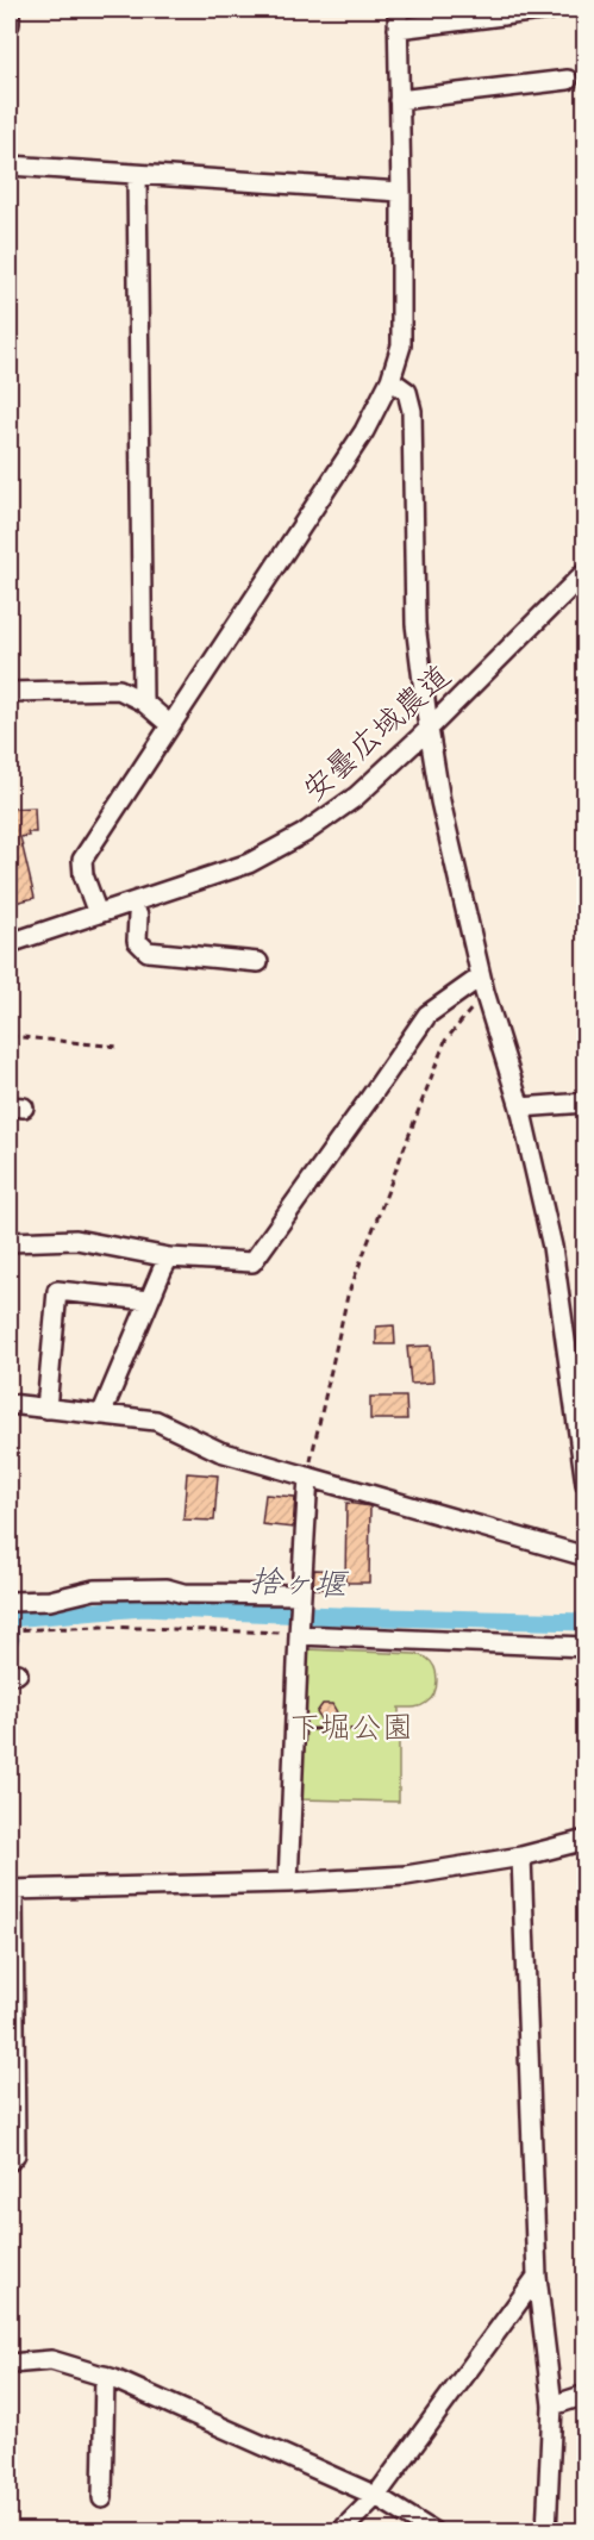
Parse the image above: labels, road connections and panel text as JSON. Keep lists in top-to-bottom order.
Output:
{
  "streets": {
    "street": ["安曇広域農道"]
  },
  "water": ["捨ヶ堰"],
  "parks": ["下堀公園"]
}
